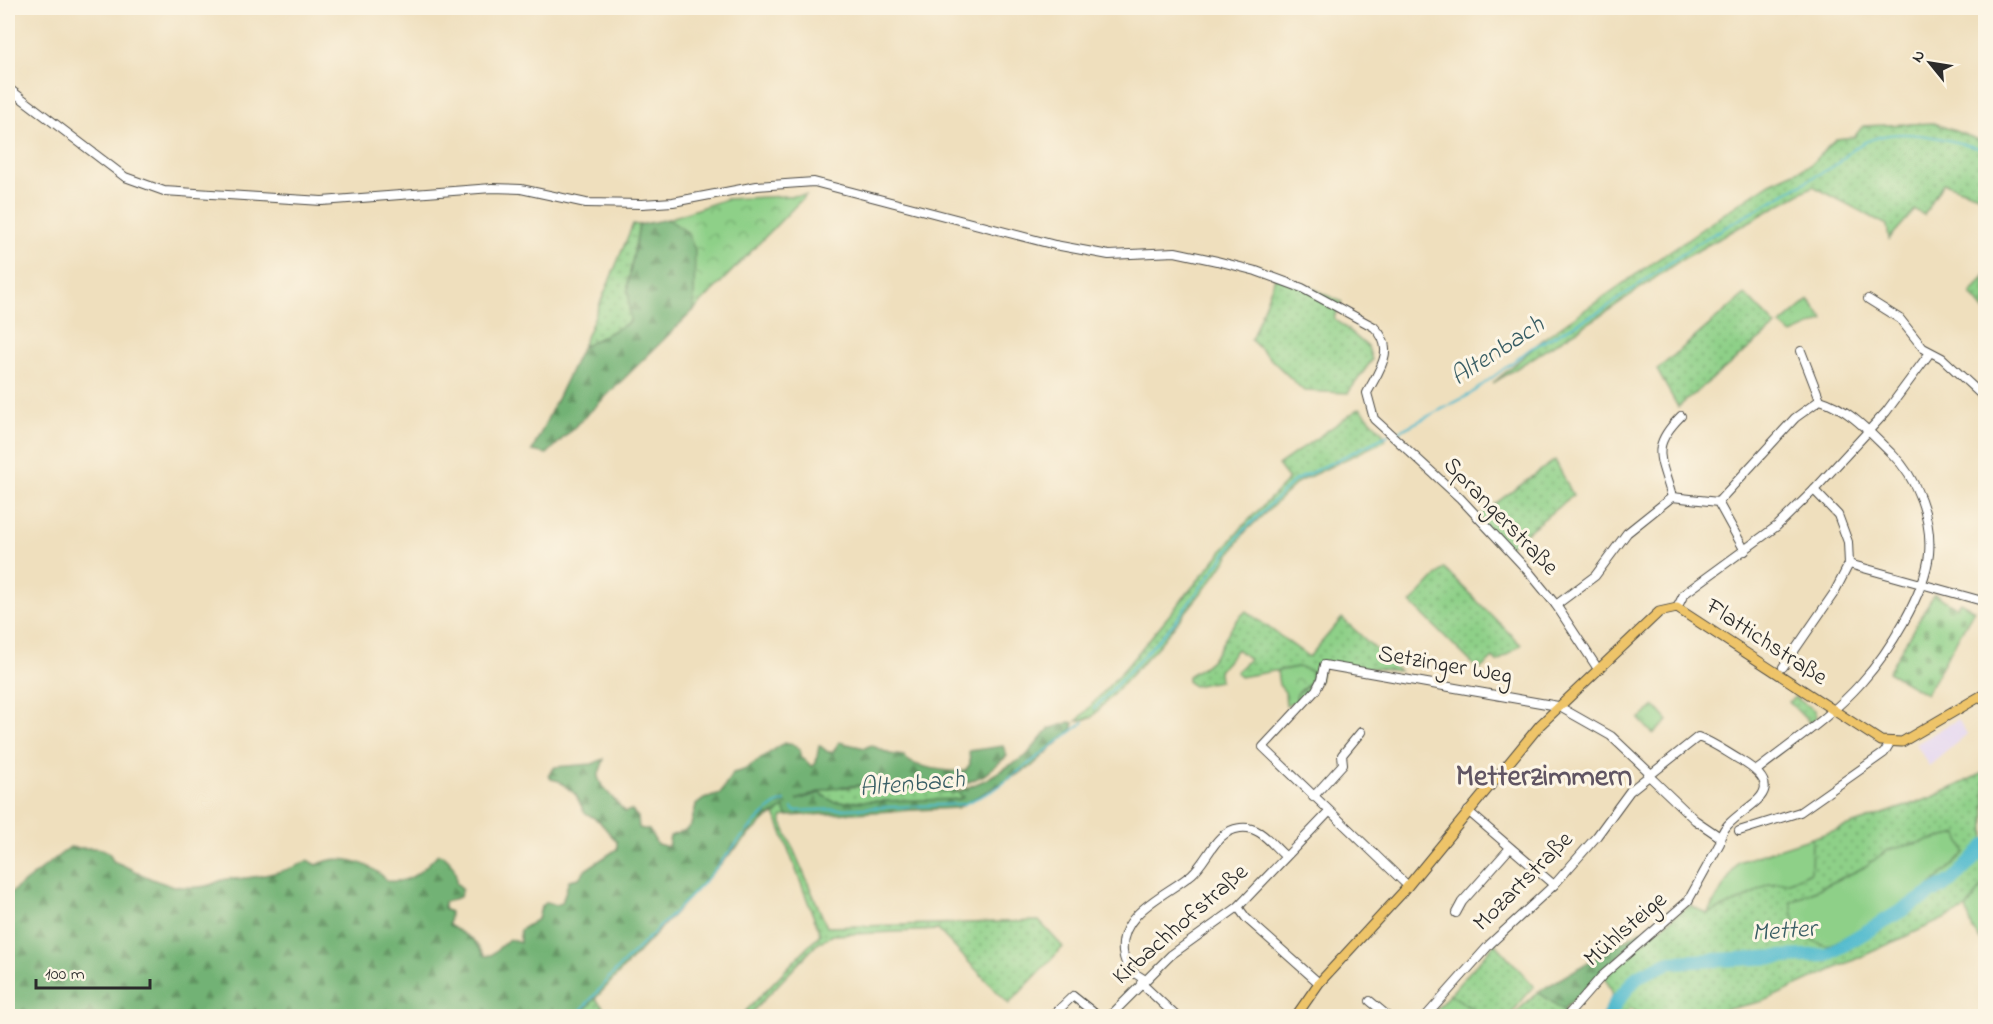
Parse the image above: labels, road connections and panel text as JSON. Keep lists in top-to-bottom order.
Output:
{
  "streets": {
    "main road": ["Flattichstraße"],
    "street": [
      "Sprangerstraße",
      "Setzinger Weg",
      "Mozartstraße",
      "Kirbachhofstraße",
      "Mühlsteige"
    ]
  },
  "crossings": [
    ["Setzinger Weg", "Mozartstraße"],
    ["Setzinger Weg", "Mühlsteige"],
    ["Mozartstraße", "Mühlsteige"]
  ],
  "districts": ["Metterzimmern"],
  "water": ["Altenbach", "Metter"],
  "scale_bar": "100 m",
  "north": "top left"
}
